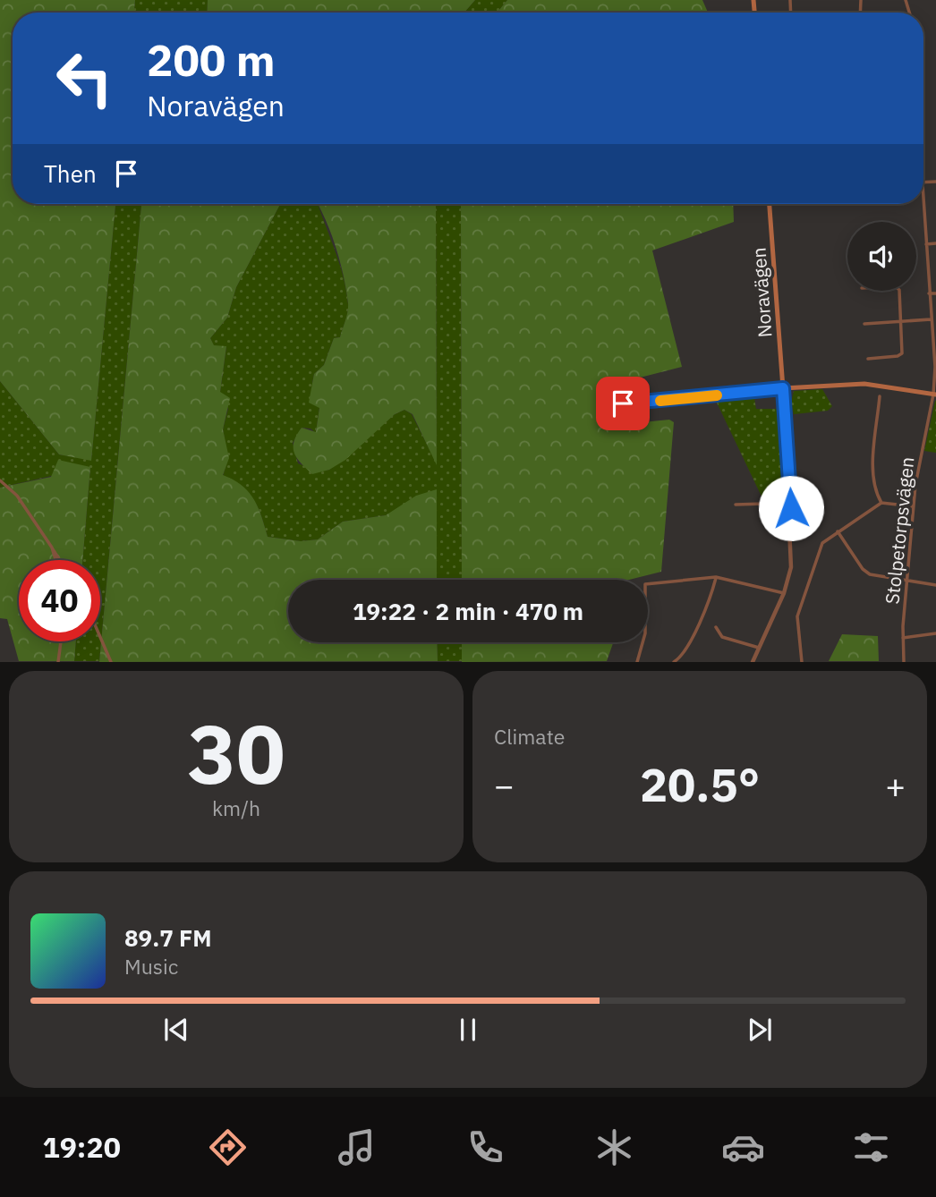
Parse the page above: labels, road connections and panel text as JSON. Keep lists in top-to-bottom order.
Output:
{
  "streets": {
    "main road": ["Noravägen"],
    "street": ["Stolpetorpsvägen"]
  },
  "page": {
    "turn": ["200 m", "Noravägen"],
    "then": "Then",
    "limit": "40",
    "trip": "19:22 · 2 min · 470 m",
    "tile": [
      ["30", "km/h"],
      "Climate"
    ],
    "heat": ["−", "20.5°", "+"],
    "song": ["89.7 FM", "Music"],
    "tabs": "19:20"
  }
}
